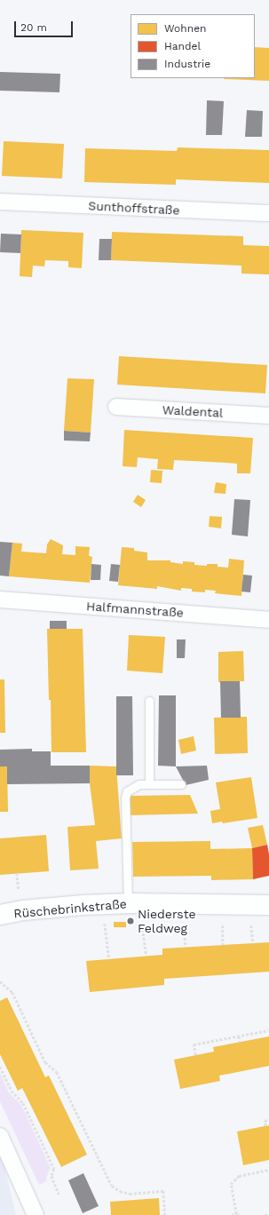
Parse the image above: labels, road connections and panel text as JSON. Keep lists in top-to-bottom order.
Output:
{
  "streets": {
    "main road": ["Rüschebrinkstraße"],
    "street": ["Sunthoffstraße", "Waldental", "Halfmannstraße"]
  },
  "places": ["Niederste Feldweg"],
  "legend": ["Wohnen", "Handel", "Industrie"],
  "scale_bar": "20 m"
}
